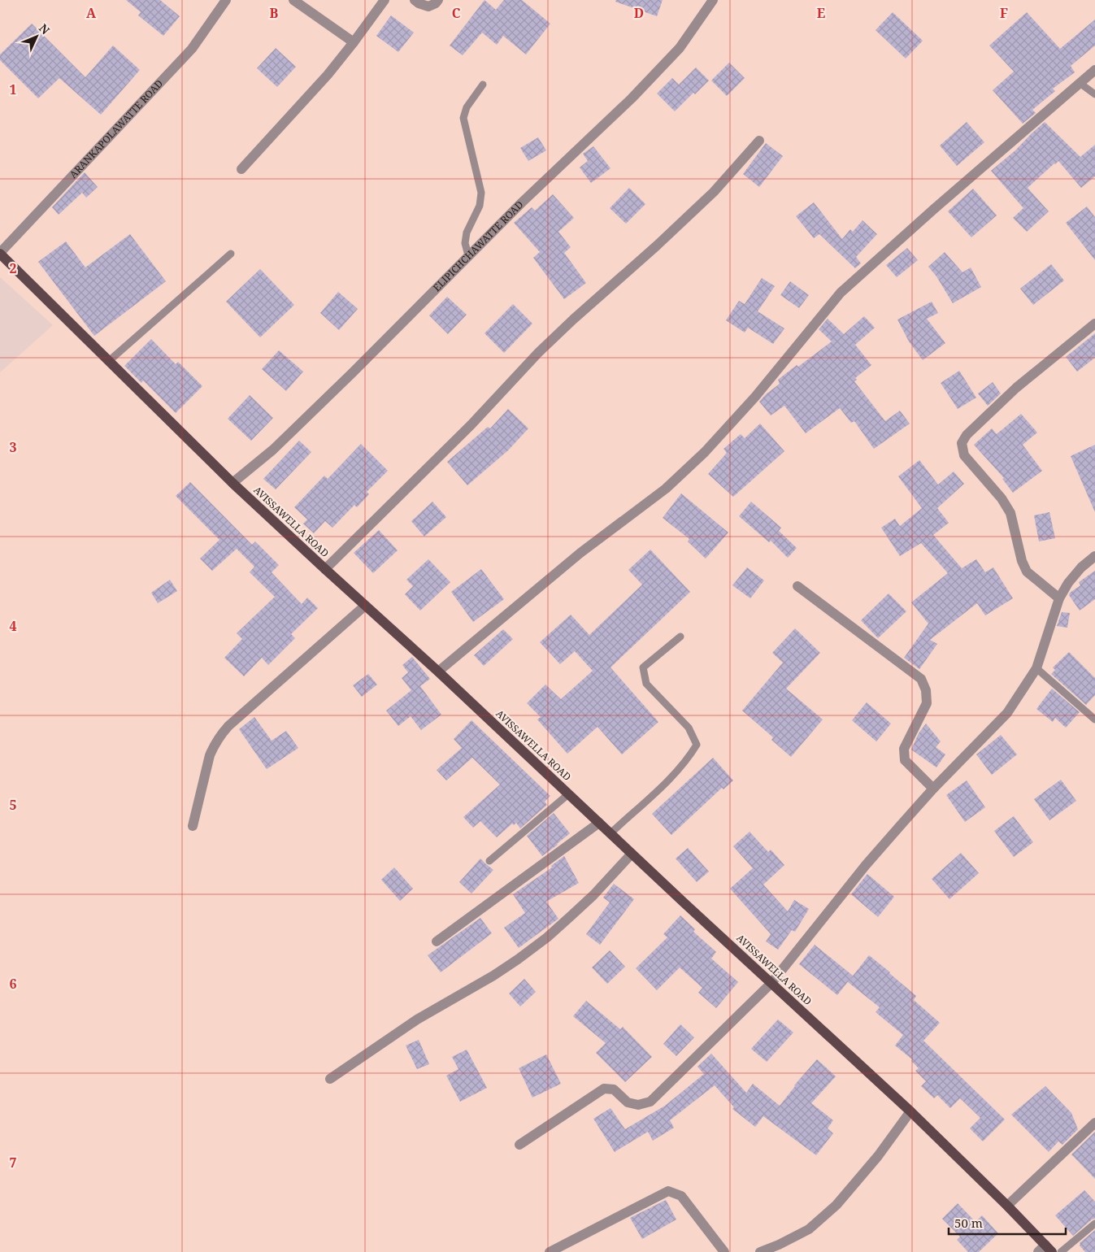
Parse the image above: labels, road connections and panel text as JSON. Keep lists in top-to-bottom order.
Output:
{
  "streets": {
    "main road": ["AVISSAWELLA ROAD"],
    "street": ["ARANKAPOLAWATTE ROAD", "ELIPICHCHAWATTE ROAD"]
  },
  "crossings": [
    ["ARANKAPOLAWATTE ROAD", "AVISSAWELLA ROAD"],
    ["ELIPICHCHAWATTE ROAD", "AVISSAWELLA ROAD"]
  ],
  "scale_bar": "50 m",
  "north": "top right",
  "grid": {
    "columns": [
      "A",
      "B",
      "C",
      "D",
      "E",
      "F"
    ],
    "rows": [
      "1",
      "2",
      "3",
      "4",
      "5",
      "6",
      "7"
    ]
  }
}
